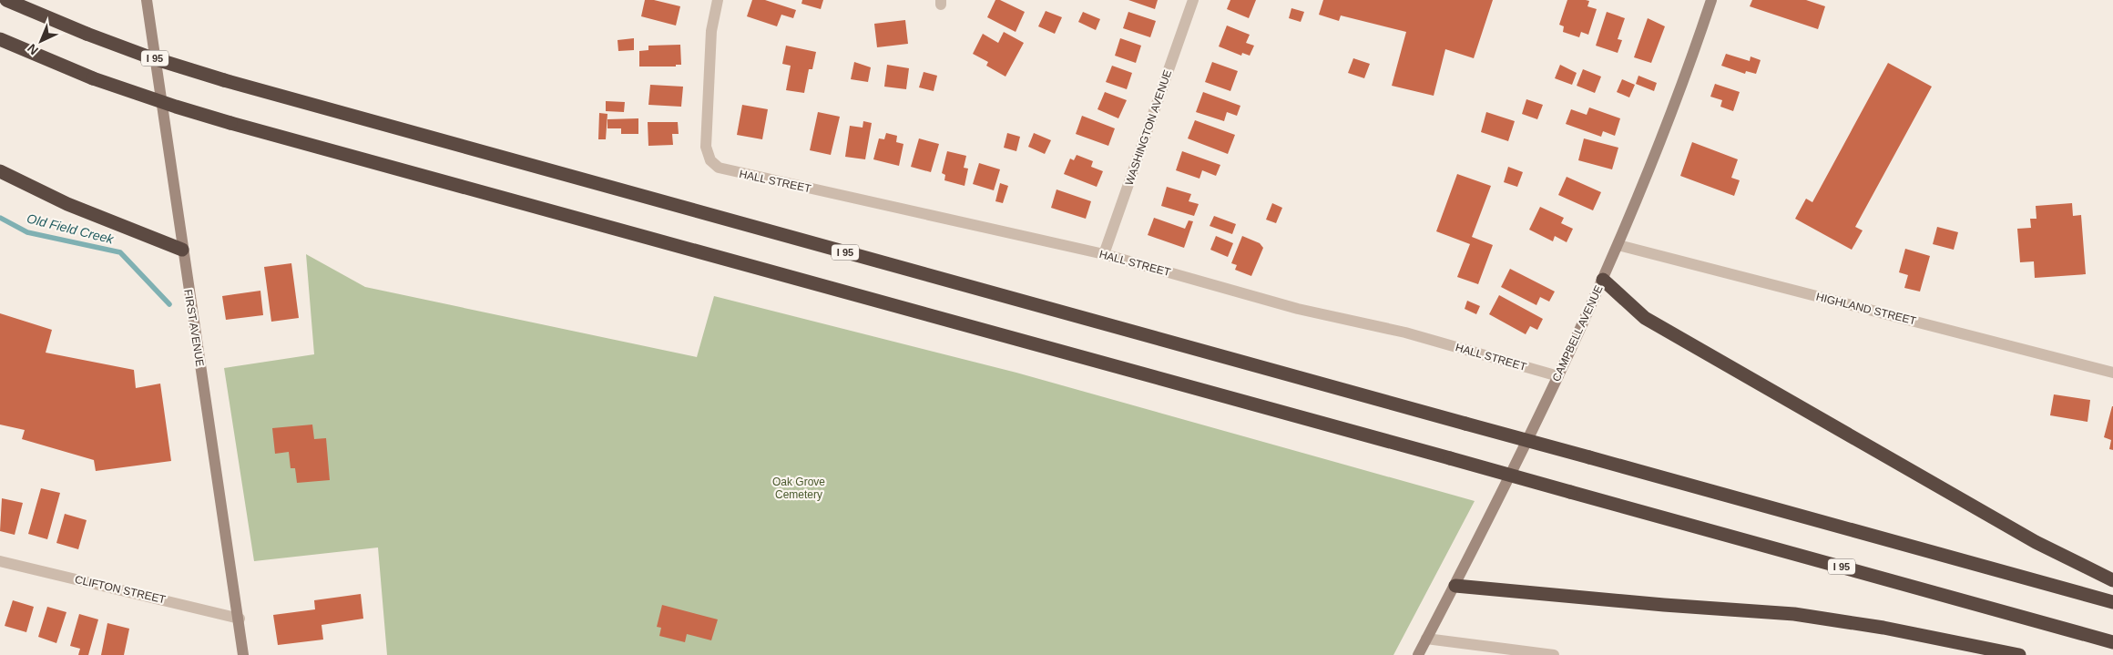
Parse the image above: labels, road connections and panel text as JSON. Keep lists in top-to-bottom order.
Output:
{
  "streets": {
    "highway": ["I 95"],
    "main road": ["FIRST AVENUE", "CAMPBELL AVENUE"],
    "street": [
      "WASHINGTON AVENUE",
      "HALL STREET",
      "HIGHLAND STREET",
      "CLIFTON STREET"
    ]
  },
  "crossings": [
    ["WASHINGTON AVENUE", "HALL STREET"],
    ["HALL STREET", "CAMPBELL AVENUE"],
    ["HIGHLAND STREET", "CAMPBELL AVENUE"],
    ["FIRST AVENUE", "CLIFTON STREET"]
  ],
  "water": ["Old Field Creek"],
  "parks": ["Oak Grove Cemetery"],
  "north": "bottom left"
}
